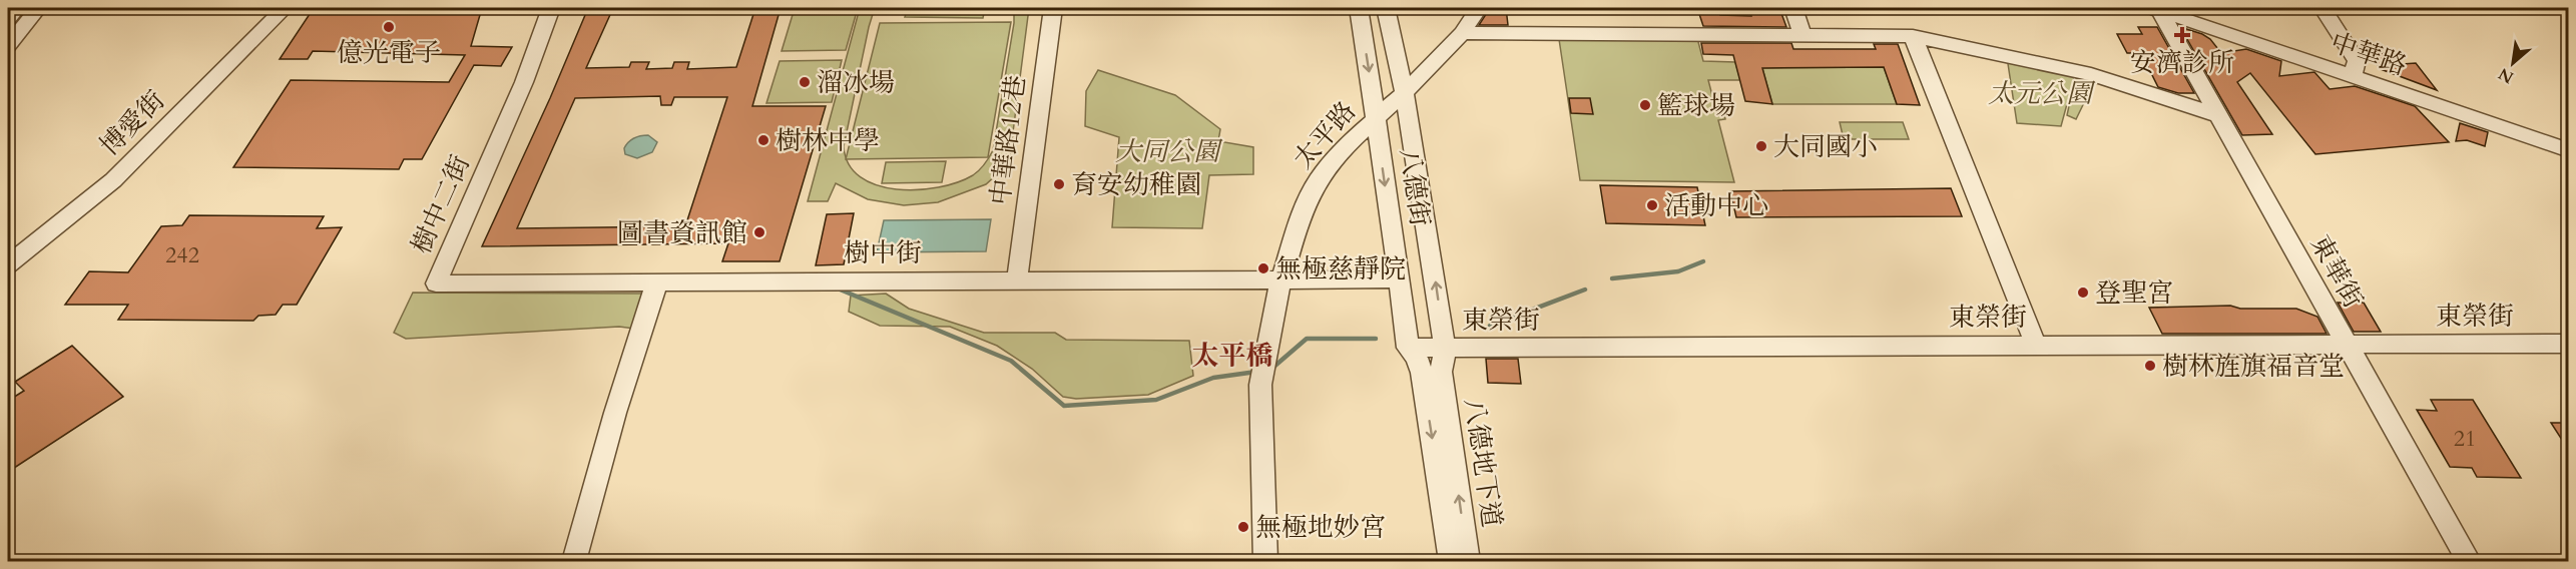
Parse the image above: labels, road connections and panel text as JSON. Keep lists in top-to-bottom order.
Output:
{
  "streets": {
    "street": [
      "中華路",
      "博愛街",
      "太平路",
      "中華路12巷",
      "八德街",
      "樹中二街",
      "樹中街",
      "東華街",
      "東榮街",
      "八德地下道"
    ]
  },
  "crossings": [
    ["中華路", "東華街"],
    ["太平路", "八德街"],
    ["太平路", "樹中街"],
    ["中華路12巷", "樹中街"],
    ["八德街", "樹中街"],
    ["八德街", "東榮街"],
    ["八德街", "八德地下道"],
    ["樹中二街", "樹中街"],
    ["東華街", "東榮街"]
  ],
  "districts": ["太平橋"],
  "parks": ["太元公園", "大同公園"],
  "places": {
    "other": [
      "億光電子",
      "溜冰場",
      "籃球場",
      "樹林中學",
      "大同國小",
      "育安幼稚園",
      "活動中心",
      "圖書資訊館",
      "無極慈靜院",
      "登聖宮",
      "樹林旌旗福音堂",
      "無極地妙宮"
    ],
    "health": ["安濟診所"]
  },
  "house_numbers": ["242", "21"],
  "north": "bottom left"
}
